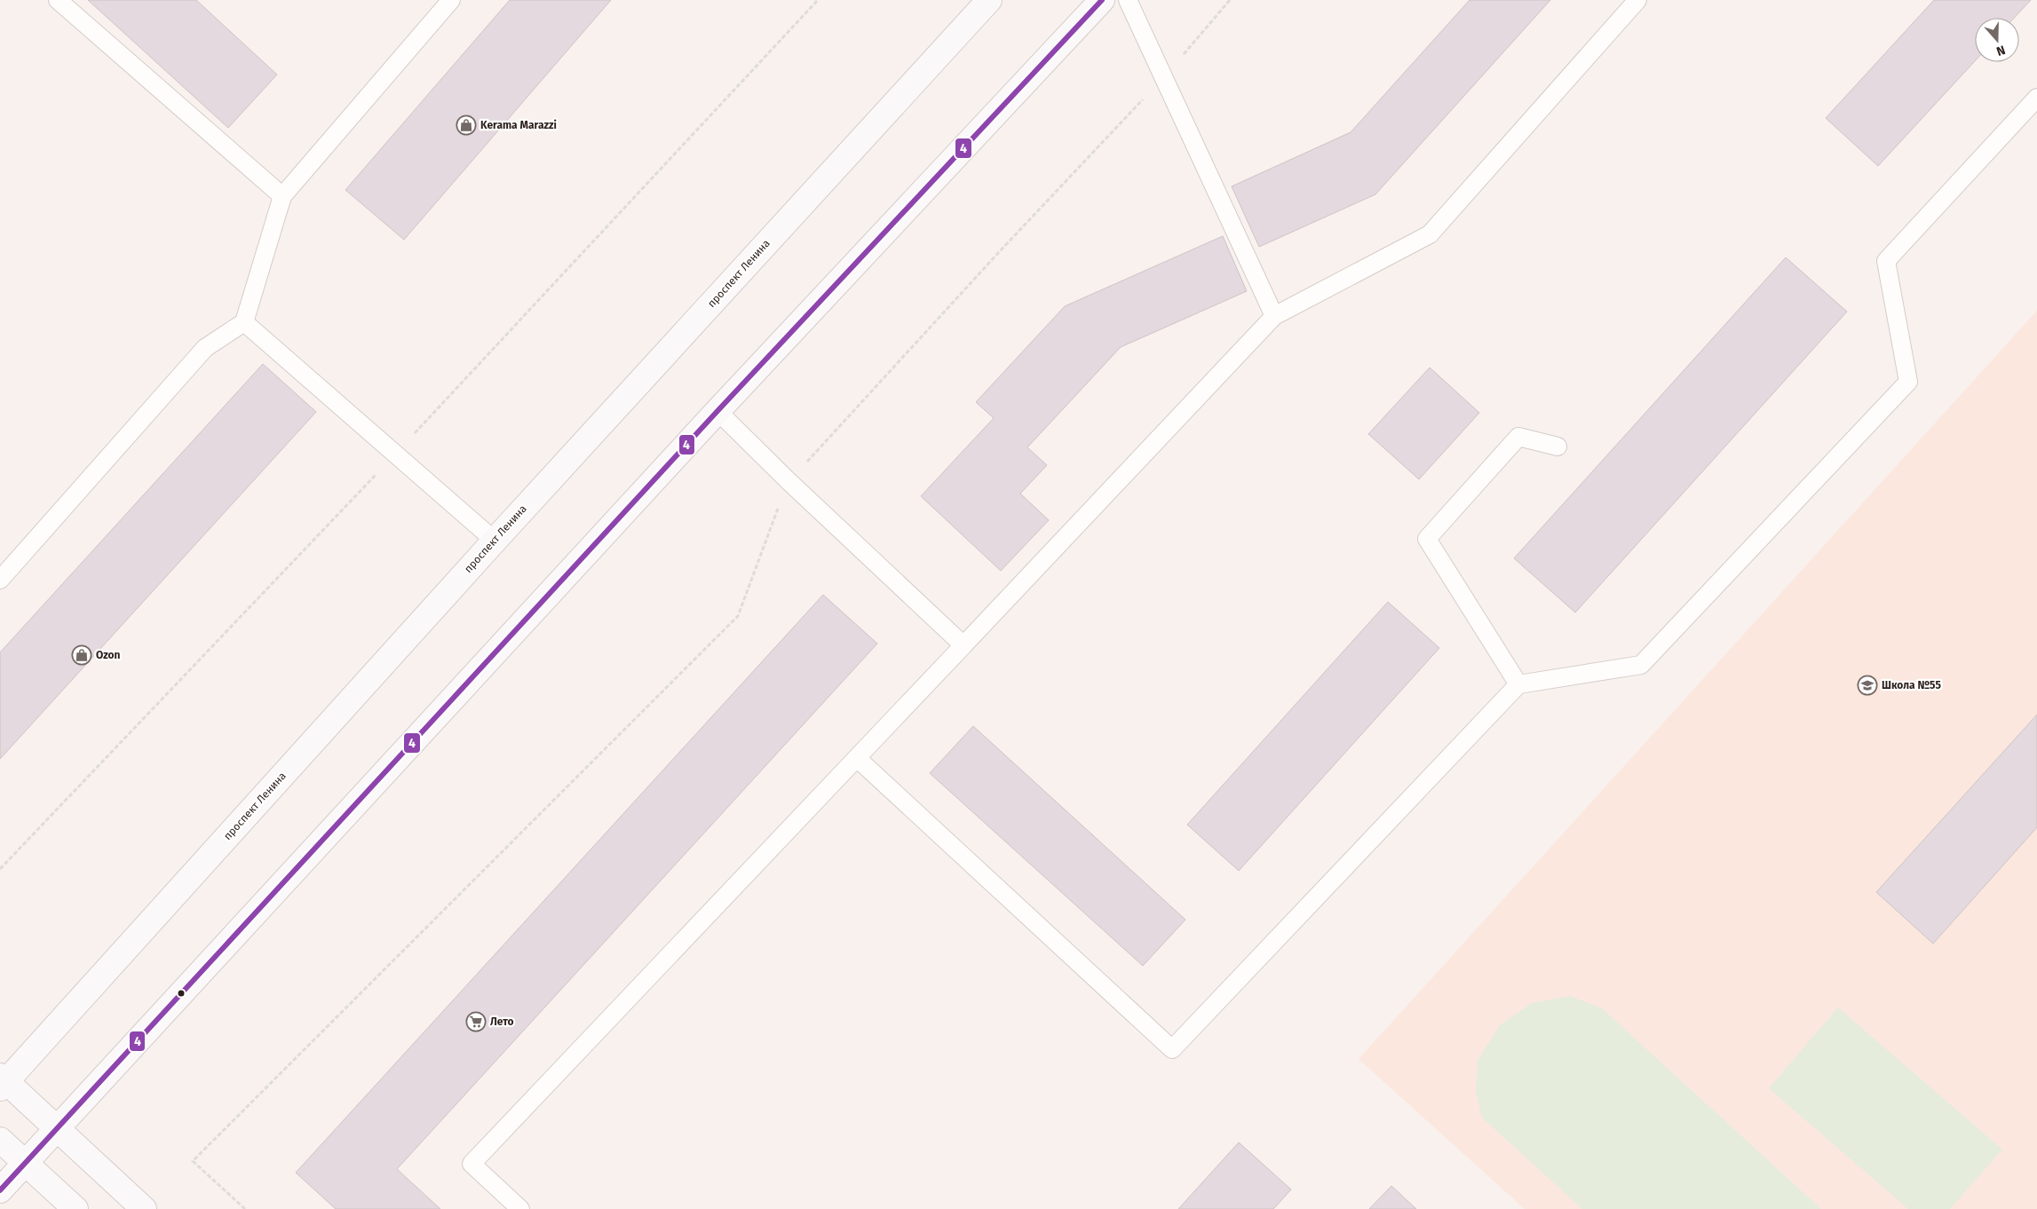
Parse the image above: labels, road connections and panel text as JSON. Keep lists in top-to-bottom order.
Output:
{
  "streets": {
    "main road": ["проспект Ленина"]
  },
  "places": {
    "shop": ["Kerama Marazzi", "Ozon"],
    "school or university": ["Школа №55"],
    "supermarket": ["Лето"]
  },
  "lines": ["transit line 4"],
  "north": "bottom"
}
